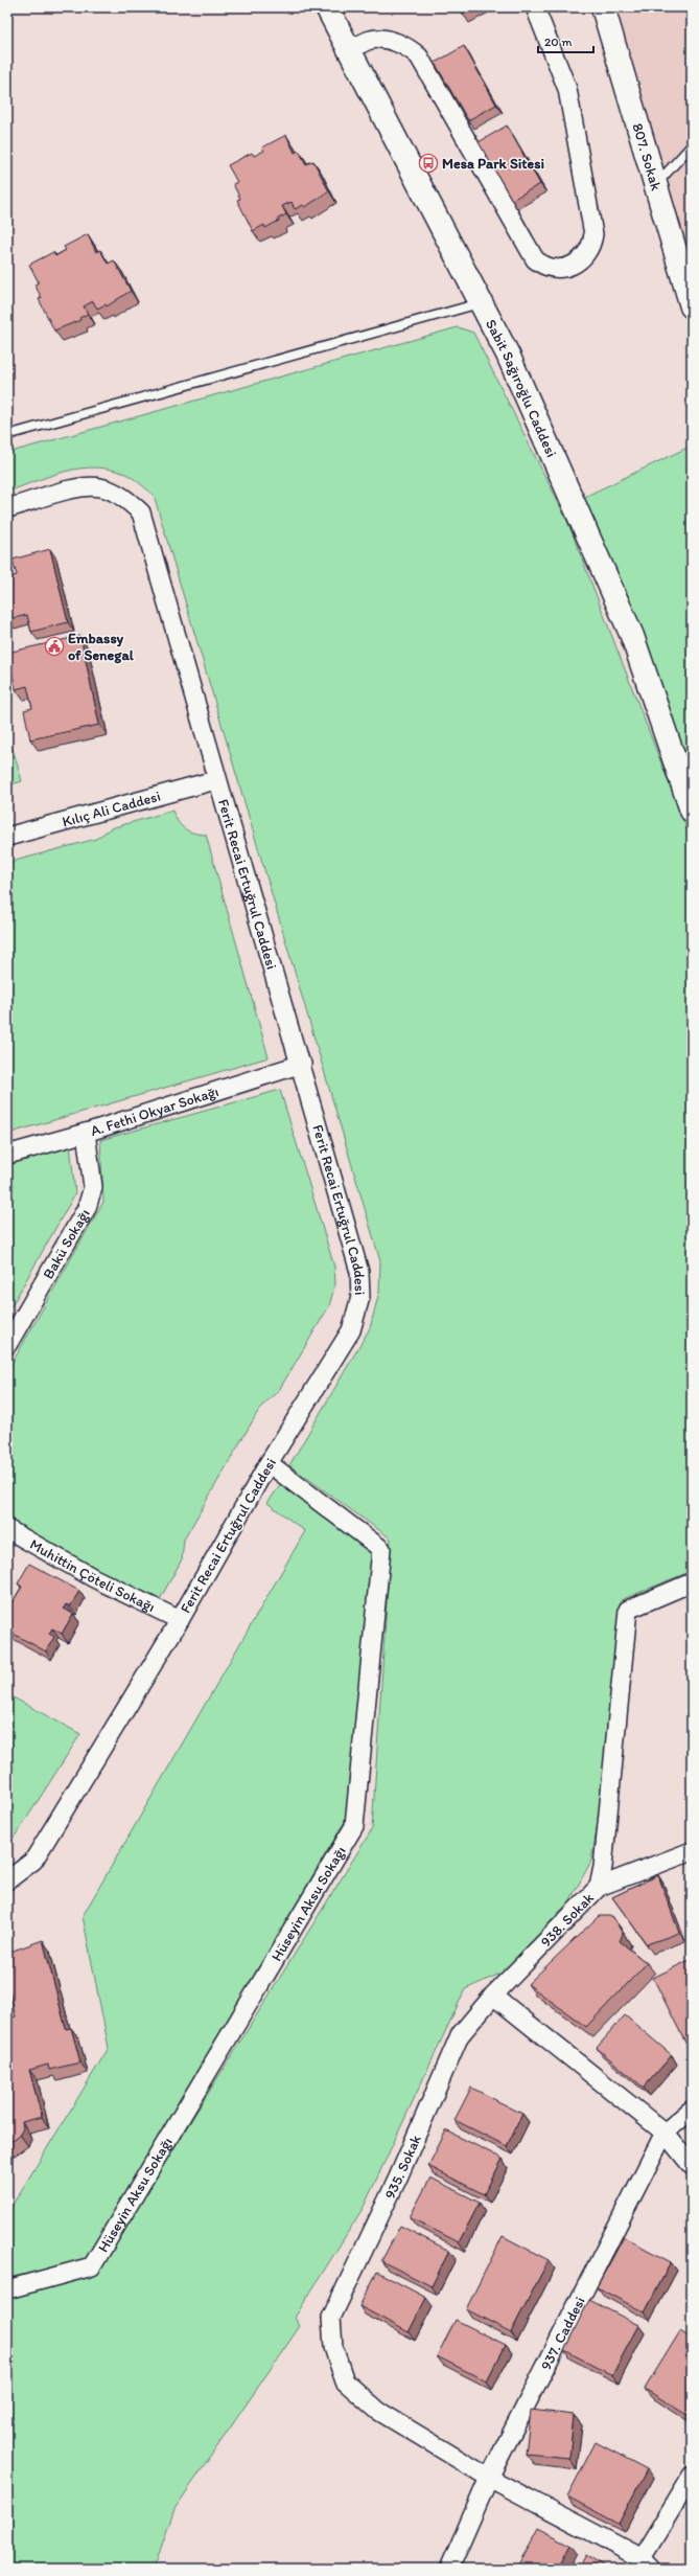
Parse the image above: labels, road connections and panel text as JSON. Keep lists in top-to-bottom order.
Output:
{
  "streets": {
    "main road": ["807. Sokak", "Sabit Sağıroğlu Caddesi"],
    "street": [
      "Kılıç Ali Caddesi",
      "Ferit Recai Ertuğrul Caddesi",
      "A. Fethi Okyar Sokağı",
      "Bakü Sokağı",
      "Muhittin Çöteli Sokağı",
      "Hüseyin Aksu Sokağı",
      "938. Sokak",
      "935. Sokak",
      "937. Caddesi"
    ]
  },
  "crossings": [
    ["Kılıç Ali Caddesi", "Ferit Recai Ertuğrul Caddesi"],
    ["Ferit Recai Ertuğrul Caddesi", "A. Fethi Okyar Sokağı"],
    ["Ferit Recai Ertuğrul Caddesi", "Muhittin Çöteli Sokağı"],
    ["Ferit Recai Ertuğrul Caddesi", "Hüseyin Aksu Sokağı"],
    ["A. Fethi Okyar Sokağı", "Bakü Sokağı"],
    ["938. Sokak", "935. Sokak"],
    ["935. Sokak", "937. Caddesi"]
  ],
  "places": {
    "bus stop": ["Mesa Park Sitesi"],
    "public building": ["Embassy of Senegal"]
  },
  "scale_bar": "20 m"
}
